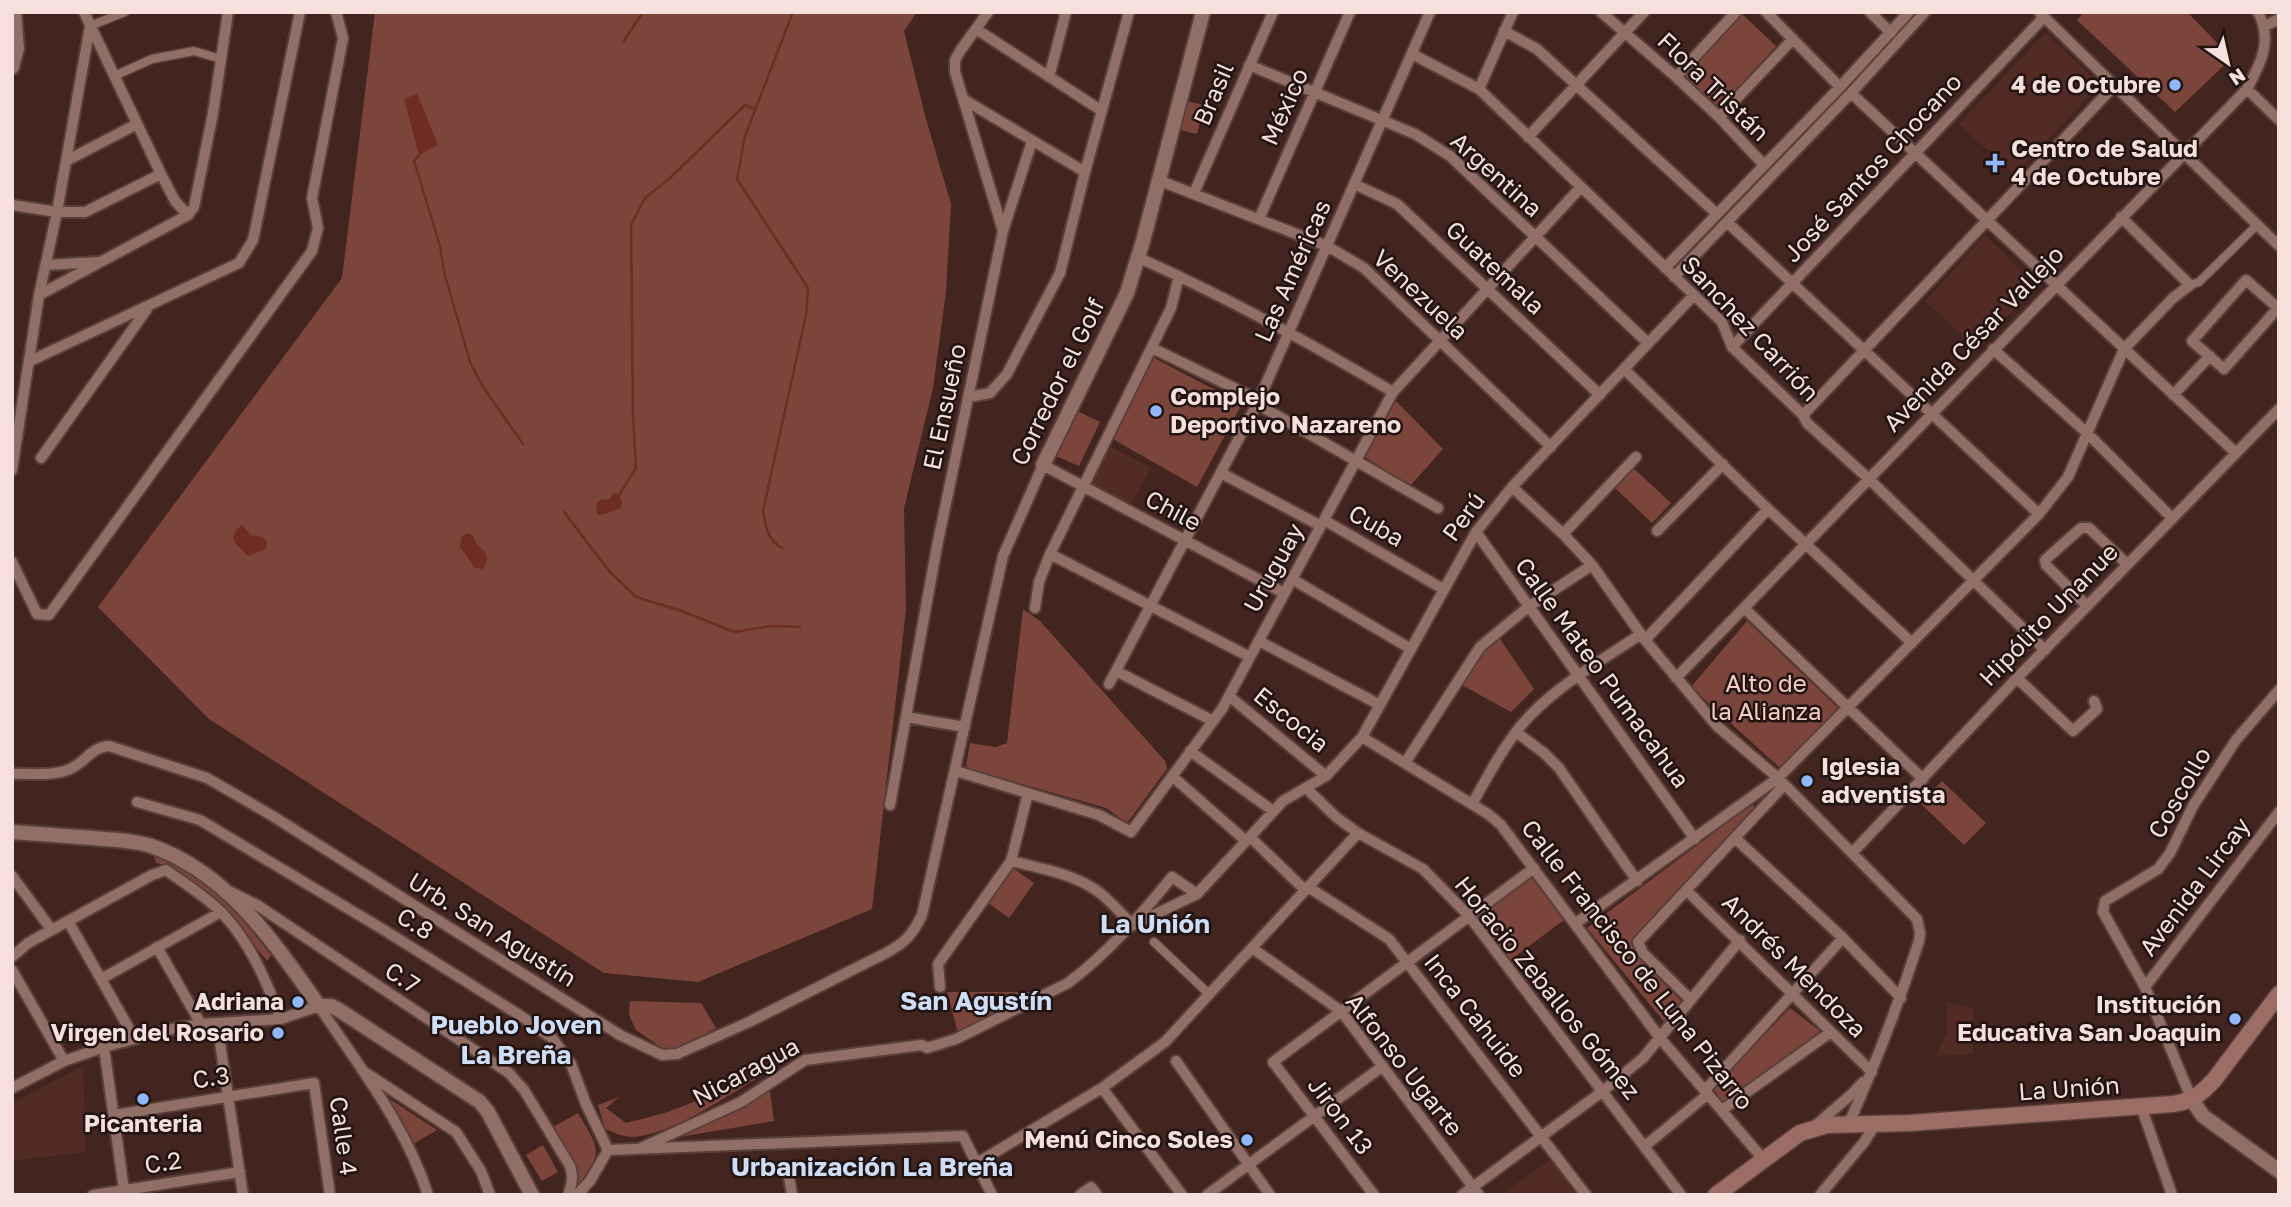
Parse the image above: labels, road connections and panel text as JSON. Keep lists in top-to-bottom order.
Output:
{
  "streets": {
    "main road": ["La Unión"],
    "street": [
      "Flora Tristán",
      "Brasil",
      "México",
      "José Santos Chocano",
      "Argentina",
      "Guatemala",
      "Las Américas",
      "Venezuela",
      "Sanchez Carrión",
      "Avenida César Vallejo",
      "Corredor el Golf",
      "El Ensueño",
      "Chile",
      "Perú",
      "Cuba",
      "Uruguay",
      "Hipólito Unanue",
      "Calle Mateo Pumacahua",
      "Escocia",
      "Coscollo",
      "Avenida Lircay",
      "C.8",
      "Urb. San Agustín",
      "Calle Francisco de Luna Pizarro",
      "Andrés Mendoza",
      "C.7",
      "Horacio Zeballos Gómez",
      "Inca Cahuide",
      "Alfonso Ugarte",
      "Nicaragua",
      "C.3",
      "Jiron 13",
      "Calle 4",
      "C.2"
    ]
  },
  "crossings": [
    ["Brasil", "Argentina"],
    ["Brasil", "Venezuela"],
    ["México", "Argentina"],
    ["México", "Venezuela"],
    ["José Santos Chocano", "Sanchez Carrión"],
    ["Argentina", "Las Américas"],
    ["Argentina", "Perú"],
    ["Argentina", "Uruguay"],
    ["Guatemala", "Las Américas"],
    ["Guatemala", "Perú"],
    ["Guatemala", "Uruguay"],
    ["Las Américas", "Venezuela"],
    ["Las Américas", "Sanchez Carrión"],
    ["Las Américas", "Chile"],
    ["Las Américas", "Cuba"],
    ["Venezuela", "Corredor el Golf"],
    ["Venezuela", "Perú"],
    ["Venezuela", "Uruguay"],
    ["Sanchez Carrión", "Avenida César Vallejo"],
    ["Sanchez Carrión", "Perú"],
    ["Sanchez Carrión", "Uruguay"],
    ["Sanchez Carrión", "Hipólito Unanue"],
    ["Corredor el Golf", "Chile"],
    ["Corredor el Golf", "Uruguay"],
    ["Corredor el Golf", "Urb. San Agustín"],
    ["Chile", "Uruguay"],
    ["Perú", "Cuba"],
    ["Perú", "Calle Mateo Pumacahua"],
    ["Perú", "Escocia"],
    ["Perú", "Calle Francisco de Luna Pizarro"],
    ["Perú", "Horacio Zeballos Gómez"],
    ["Cuba", "Uruguay"],
    ["Uruguay", "Escocia"],
    ["Uruguay", "Urb. San Agustín"],
    ["Uruguay", "Inca Cahuide"],
    ["Coscollo", "Avenida Lircay"],
    ["Alfonso Ugarte", "Jiron 13"],
    ["C.3", "Calle 4"]
  ],
  "districts": [
    "La Unión",
    "San Agustín",
    "Pueblo Joven La Breña",
    "Urbanización La Breña"
  ],
  "parks": ["Alto de la Alianza"],
  "places": {
    "other": [
      "4 de Octubre",
      "Complejo Deportivo Nazareno",
      "Iglesia adventista",
      "Adriana",
      "Institución Educativa San Joaquin",
      "Virgen del Rosario",
      "Picanteria",
      "Menú Cinco Soles"
    ],
    "health": ["Centro de Salud 4 de Octubre"]
  },
  "north": "bottom right"
}
